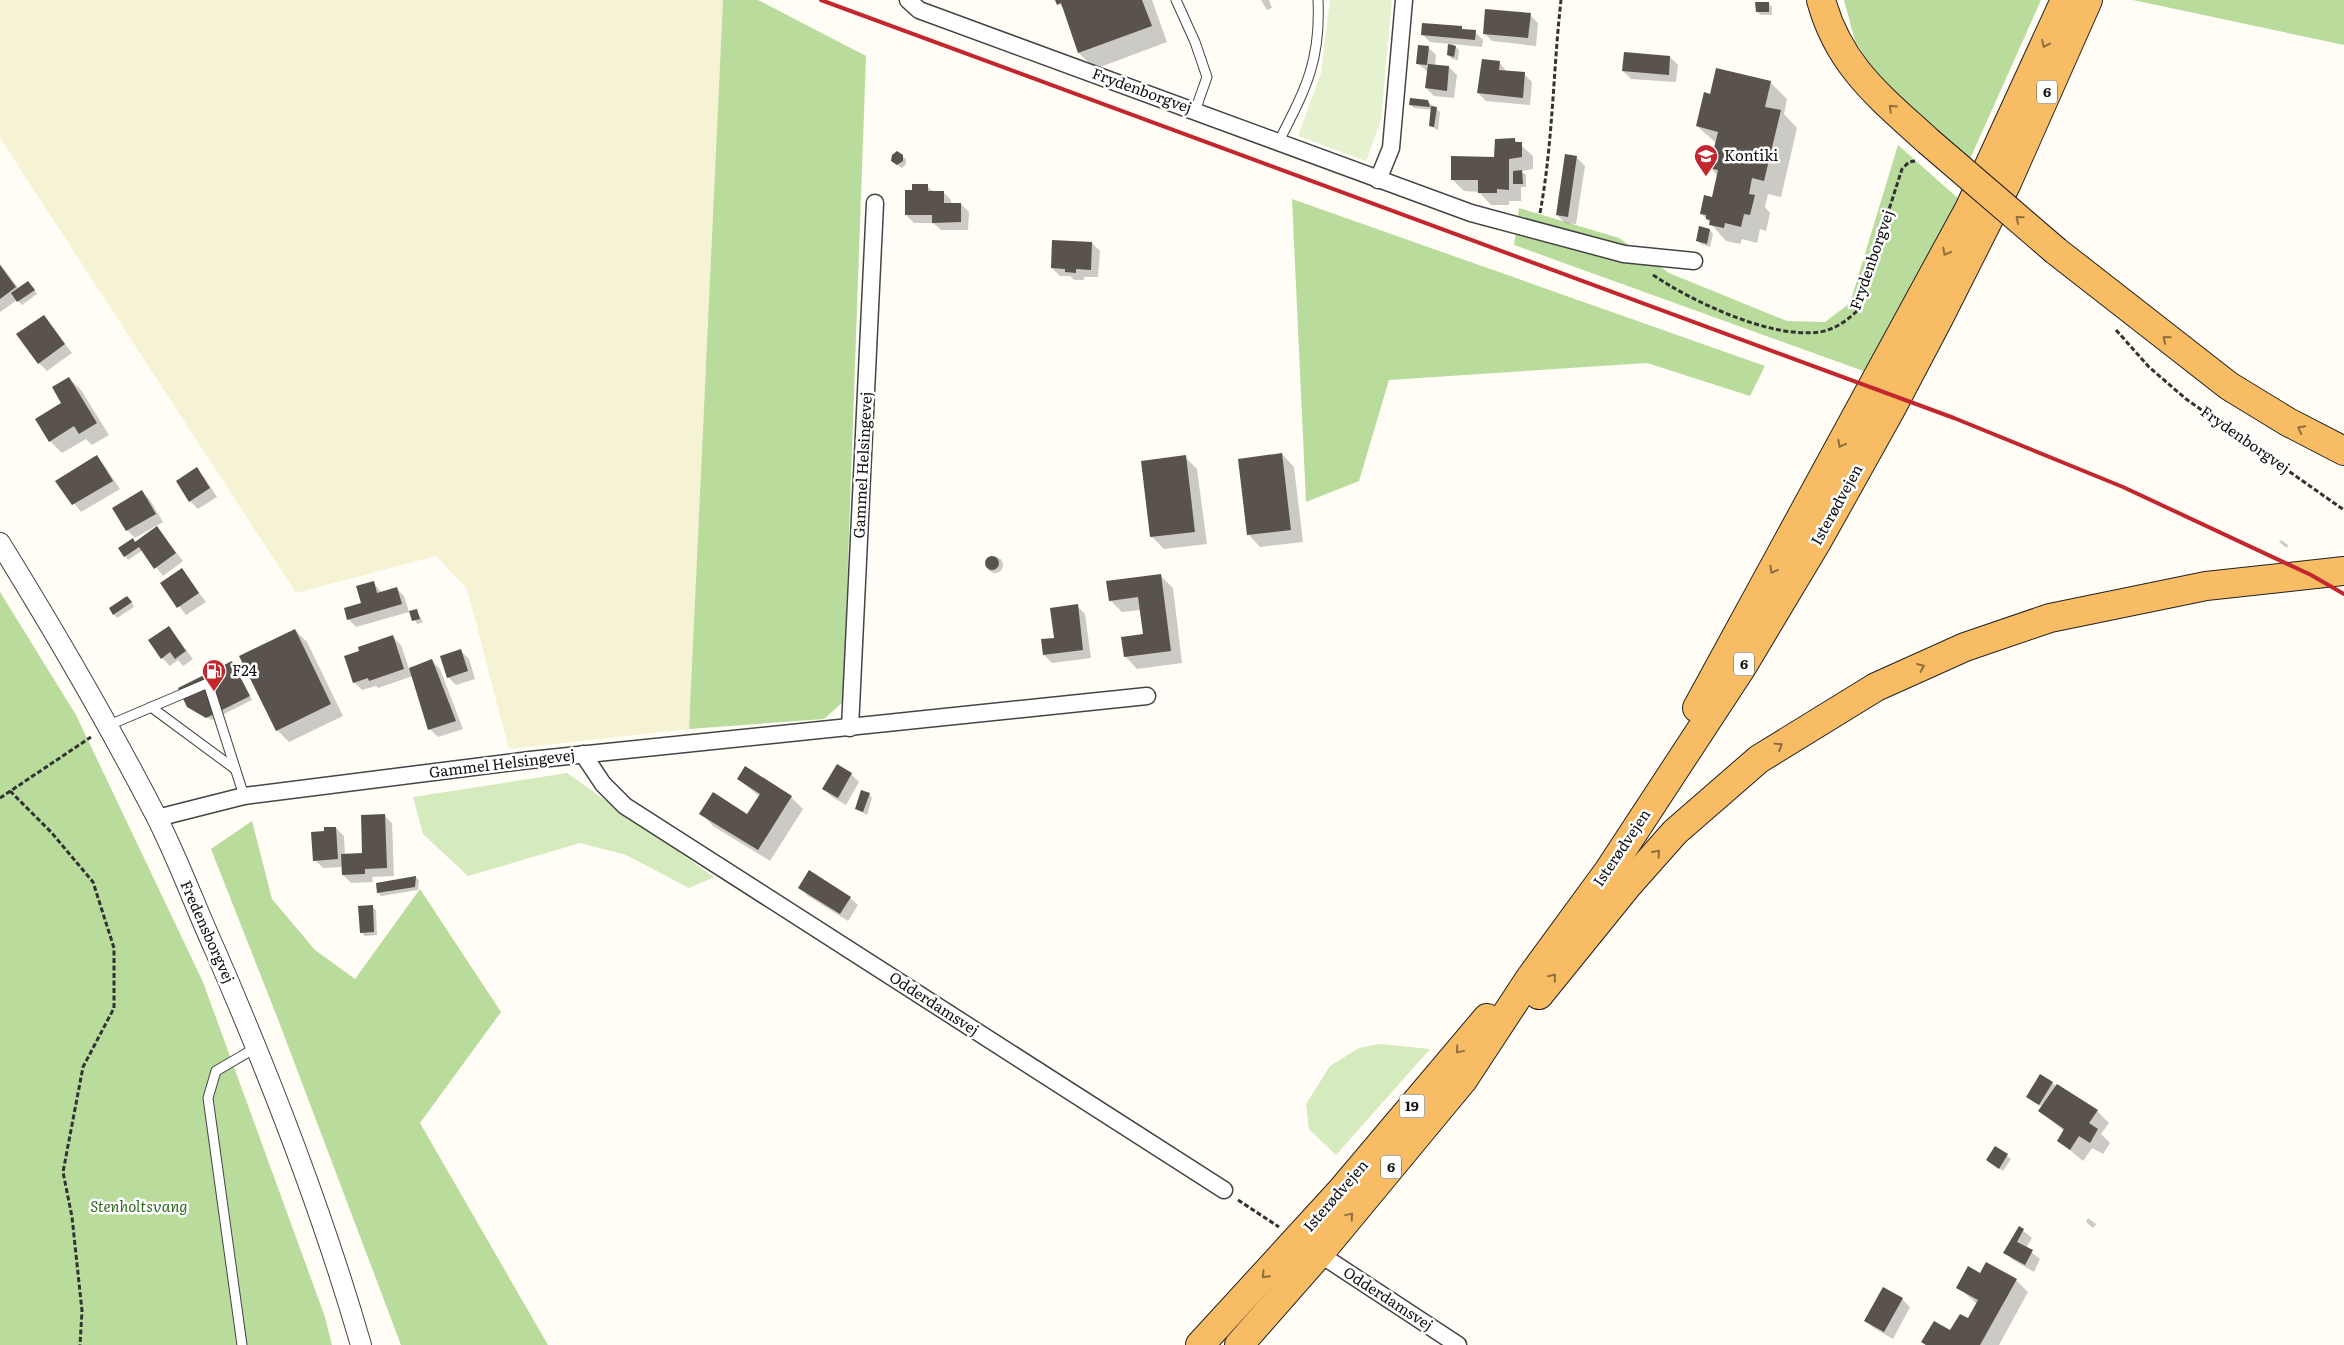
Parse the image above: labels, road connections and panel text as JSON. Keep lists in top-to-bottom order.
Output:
{
  "streets": {
    "highway": ["6", "Isterødvejen", "19"],
    "street": [
      "Frydenborgvej",
      "Gammel Helsingevej",
      "Fredensborgvej",
      "Odderdamsvej"
    ]
  },
  "crossings": [
    ["Gammel Helsingevej", "Fredensborgvej"],
    ["Gammel Helsingevej", "Odderdamsvej"],
    ["Isterødvejen", "Odderdamsvej"]
  ],
  "parks": ["Stenholtsvang"],
  "places": {
    "school or university": ["Kontiki"],
    "fuel station": ["F24"]
  }
}
